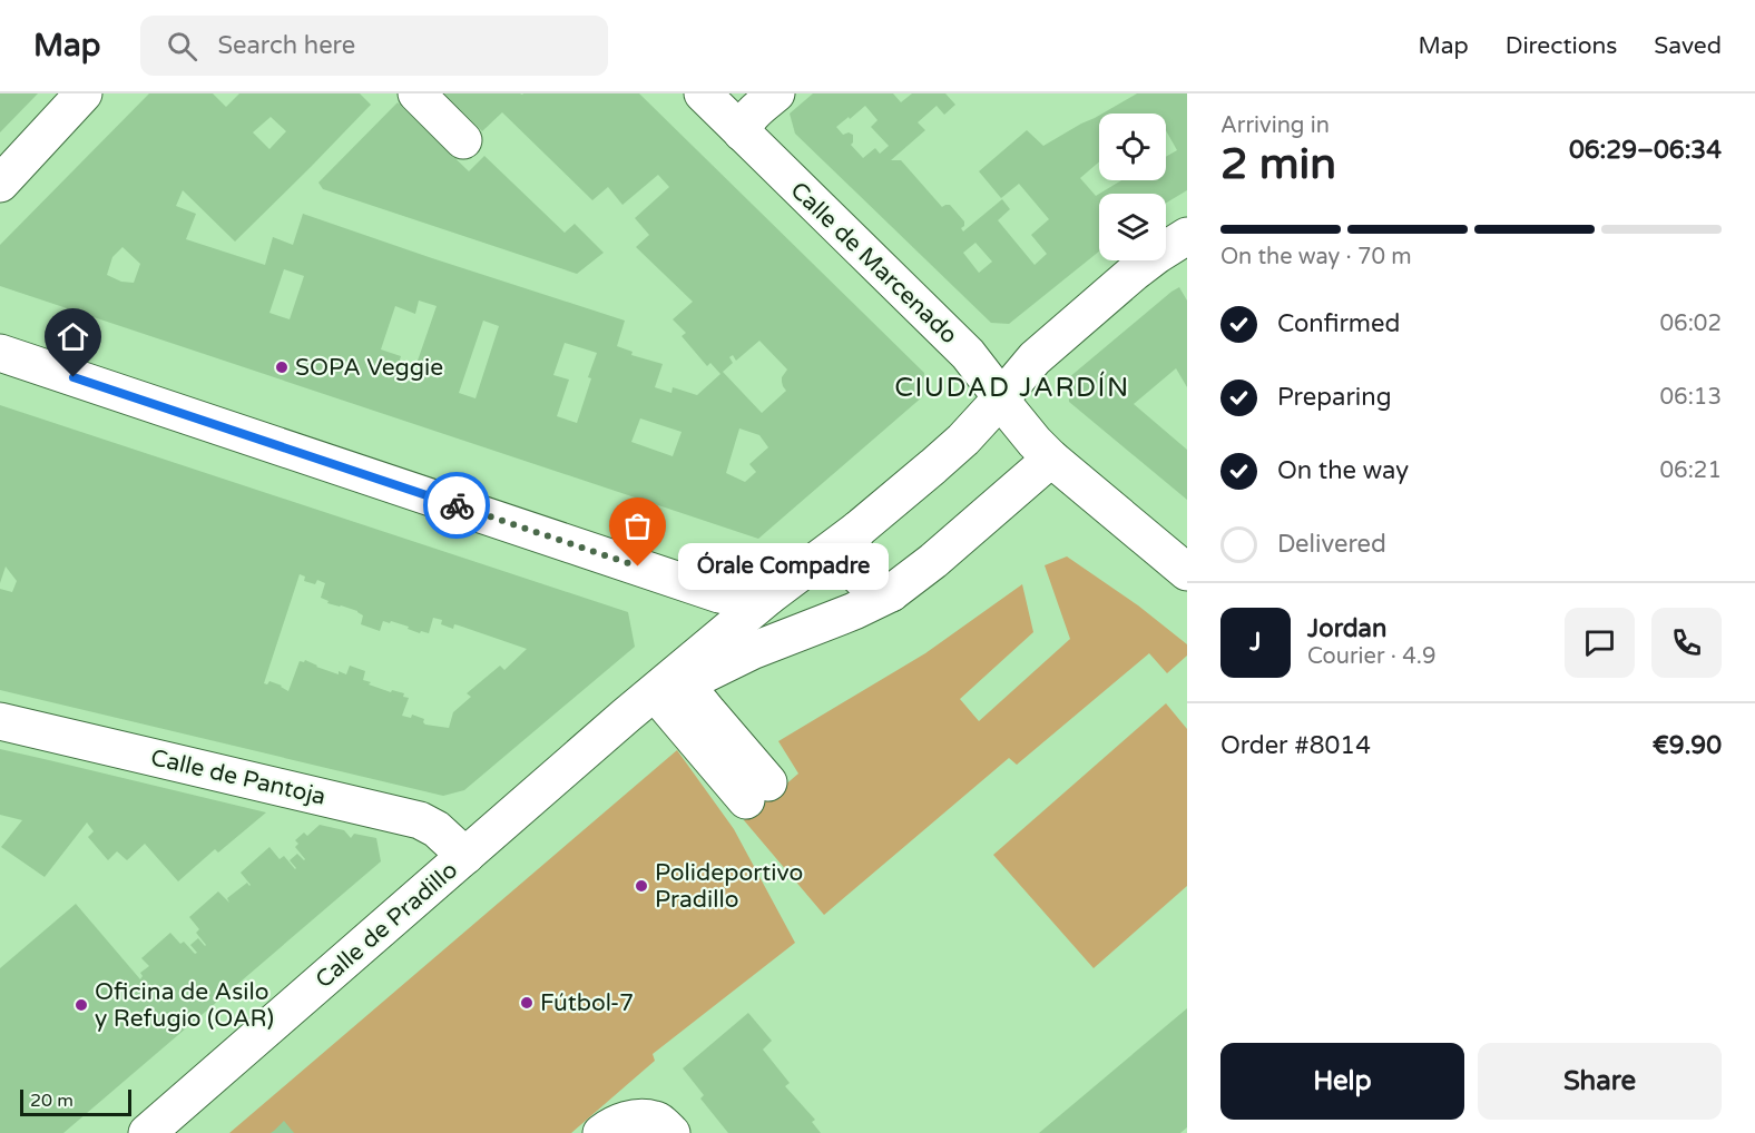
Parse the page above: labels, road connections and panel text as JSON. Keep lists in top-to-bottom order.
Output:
{
  "streets": {
    "street": ["Calle de Marcenado", "Calle de Pantoja", "Calle de Pradillo"]
  },
  "crossings": [
    ["Calle de Marcenado", "Calle de Pradillo"],
    ["Calle de Pantoja", "Calle de Pradillo"]
  ],
  "districts": ["CIUDAD JARDÍN"],
  "places": [
    "SOPA Veggie",
    "Órale Compadre",
    "Polideportivo Pradillo",
    "Fútbol-7",
    "Oficina de Asilo y Refugio (OAR)"
  ],
  "scale_bar": "20 m",
  "page": {
    "header": "Map",
    "search": "Search here",
    "nav": ["Map", "Directions", "Saved"],
    "heading": ["2 min", "Arriving in", "06:29–06:34"],
    "panel": [
      "Jordan",
      "Courier · 4.9",
      "Order #8014",
      "€9.90"
    ],
    "bar": "On the way · 70 m",
    "list": [
      ["Confirmed", "06:02"],
      ["Preparing", "06:13"],
      ["On the way", "06:21"],
      "Delivered"
    ],
    "bubble": "Órale Compadre",
    "round": "J",
    "buttons": ["Help", "Share"],
    "scale": "20 m"
  }
}
